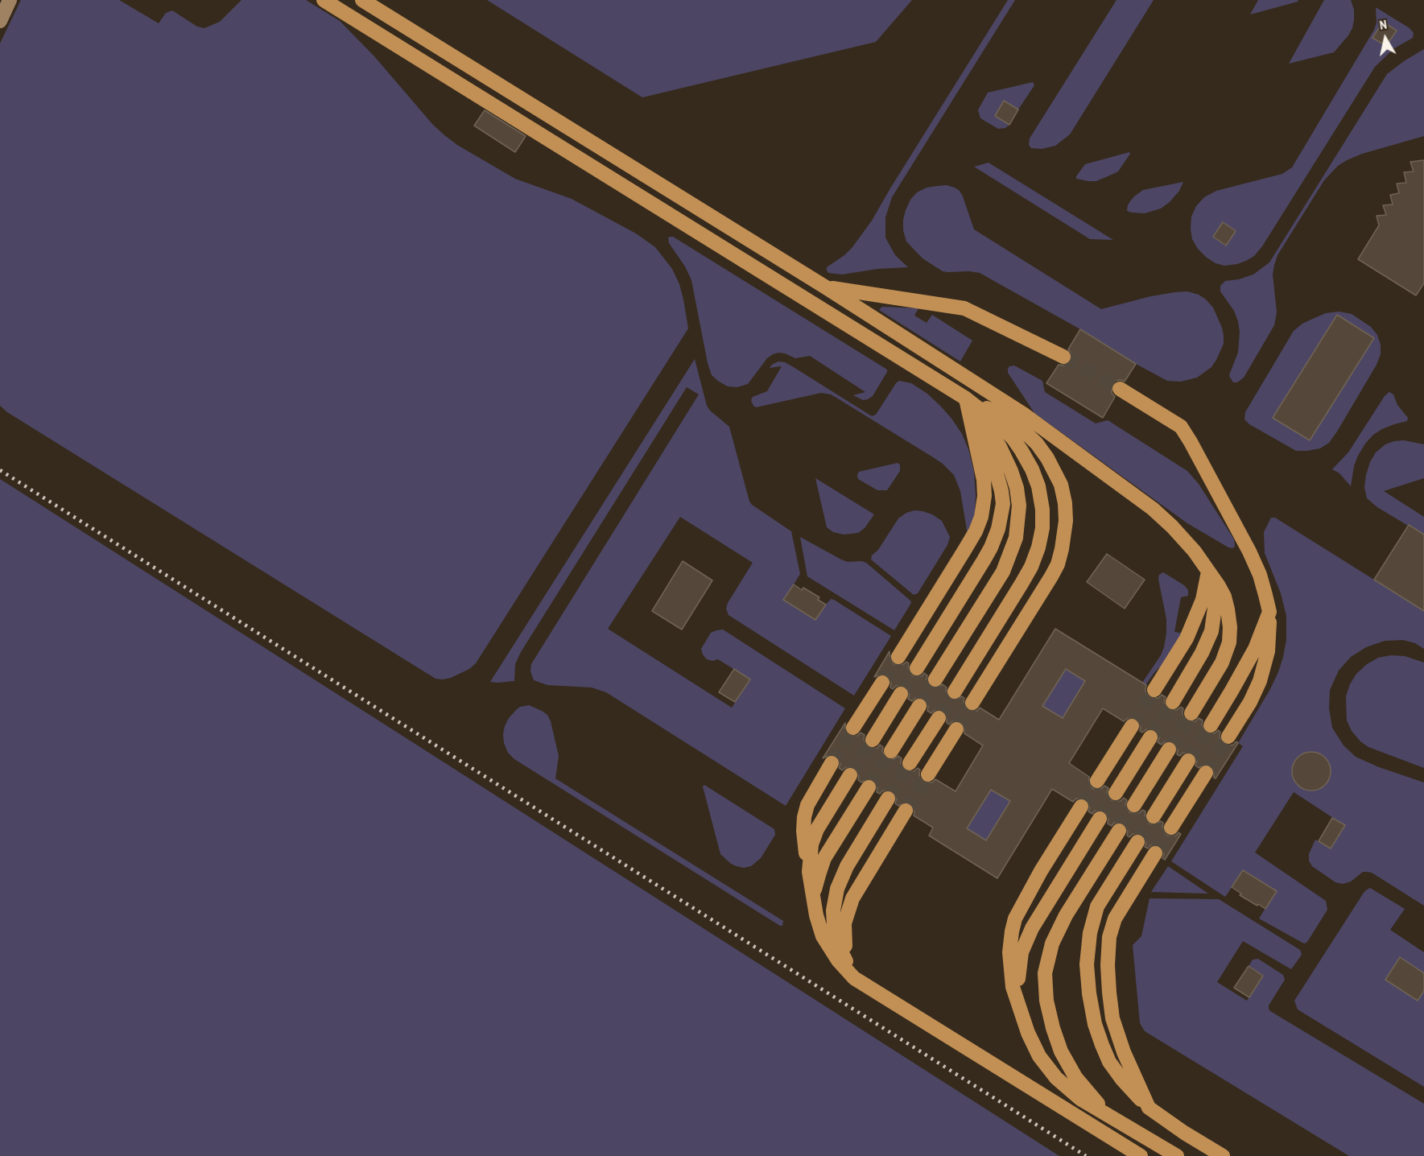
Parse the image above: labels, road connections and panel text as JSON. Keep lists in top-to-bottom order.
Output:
{
  "north": "top"
}
